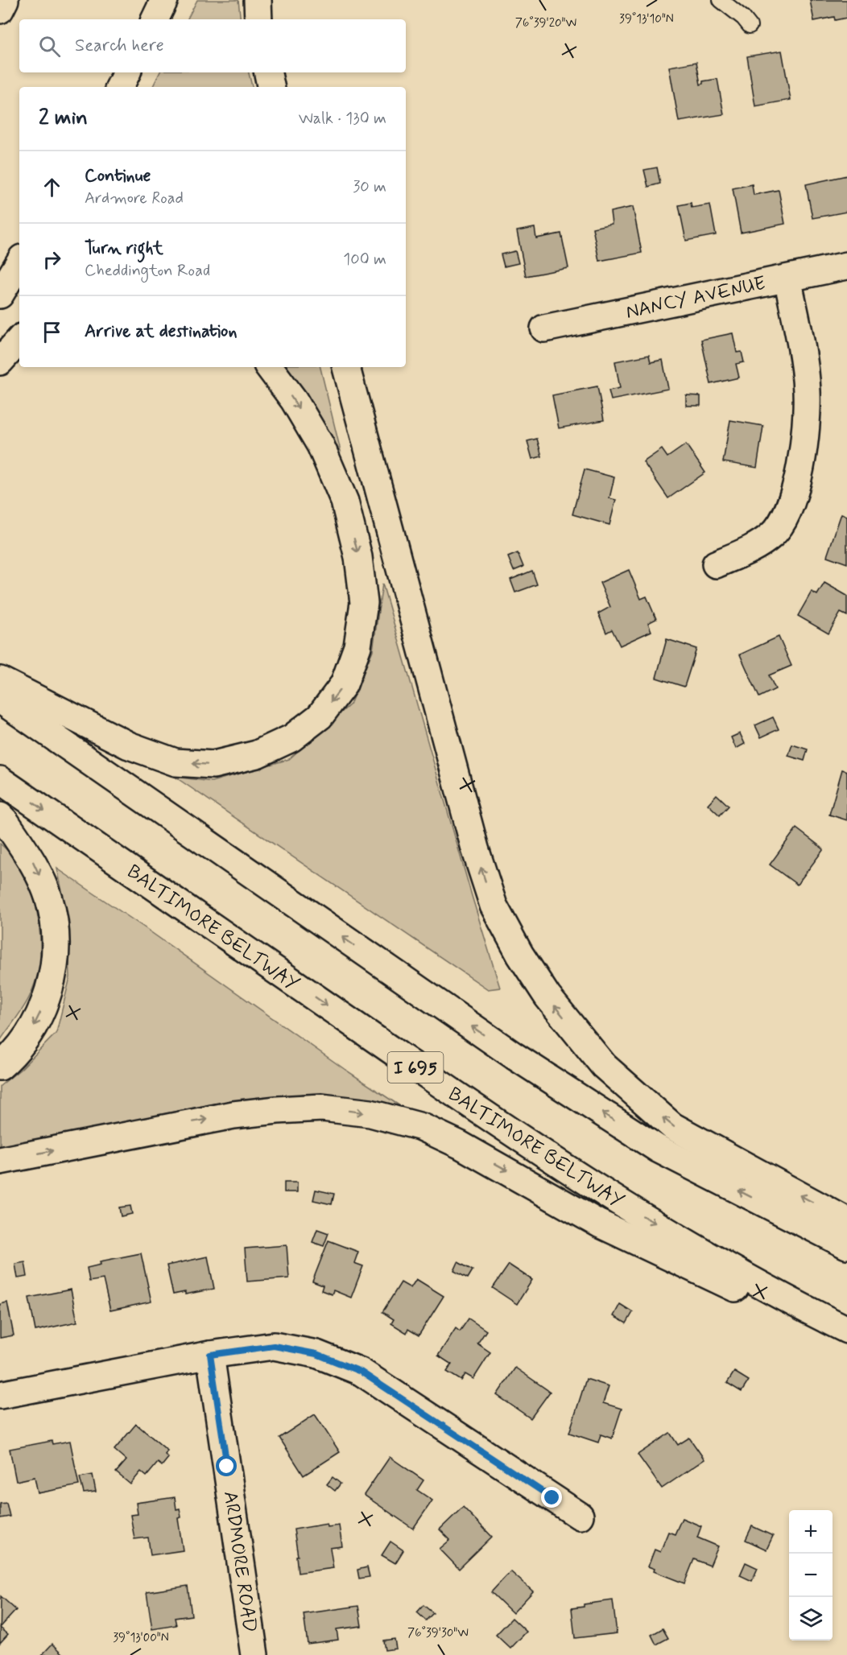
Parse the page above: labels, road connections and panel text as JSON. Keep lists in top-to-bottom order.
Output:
{
  "streets": {
    "main road": [
      "NANCY AVENUE",
      "BALTIMORE BELTWAY",
      "I 695",
      "ARDMORE ROAD"
    ]
  },
  "page": {
    "search": "Search here",
    "heading": ["2 min", "Walk · 130 m"],
    "list": [
      ["Continue", "Ardmore Road", "30 m"],
      ["Turn right", "Cheddington Road", "100 m"],
      "Arrive at destination"
    ],
    "map_buttons": ["+", "−"]
  },
  "coordinates": [
    "39°13'10\"N",
    "76°39'20\"W",
    "76°39'30\"W",
    "39°13'00\"N"
  ]
}
